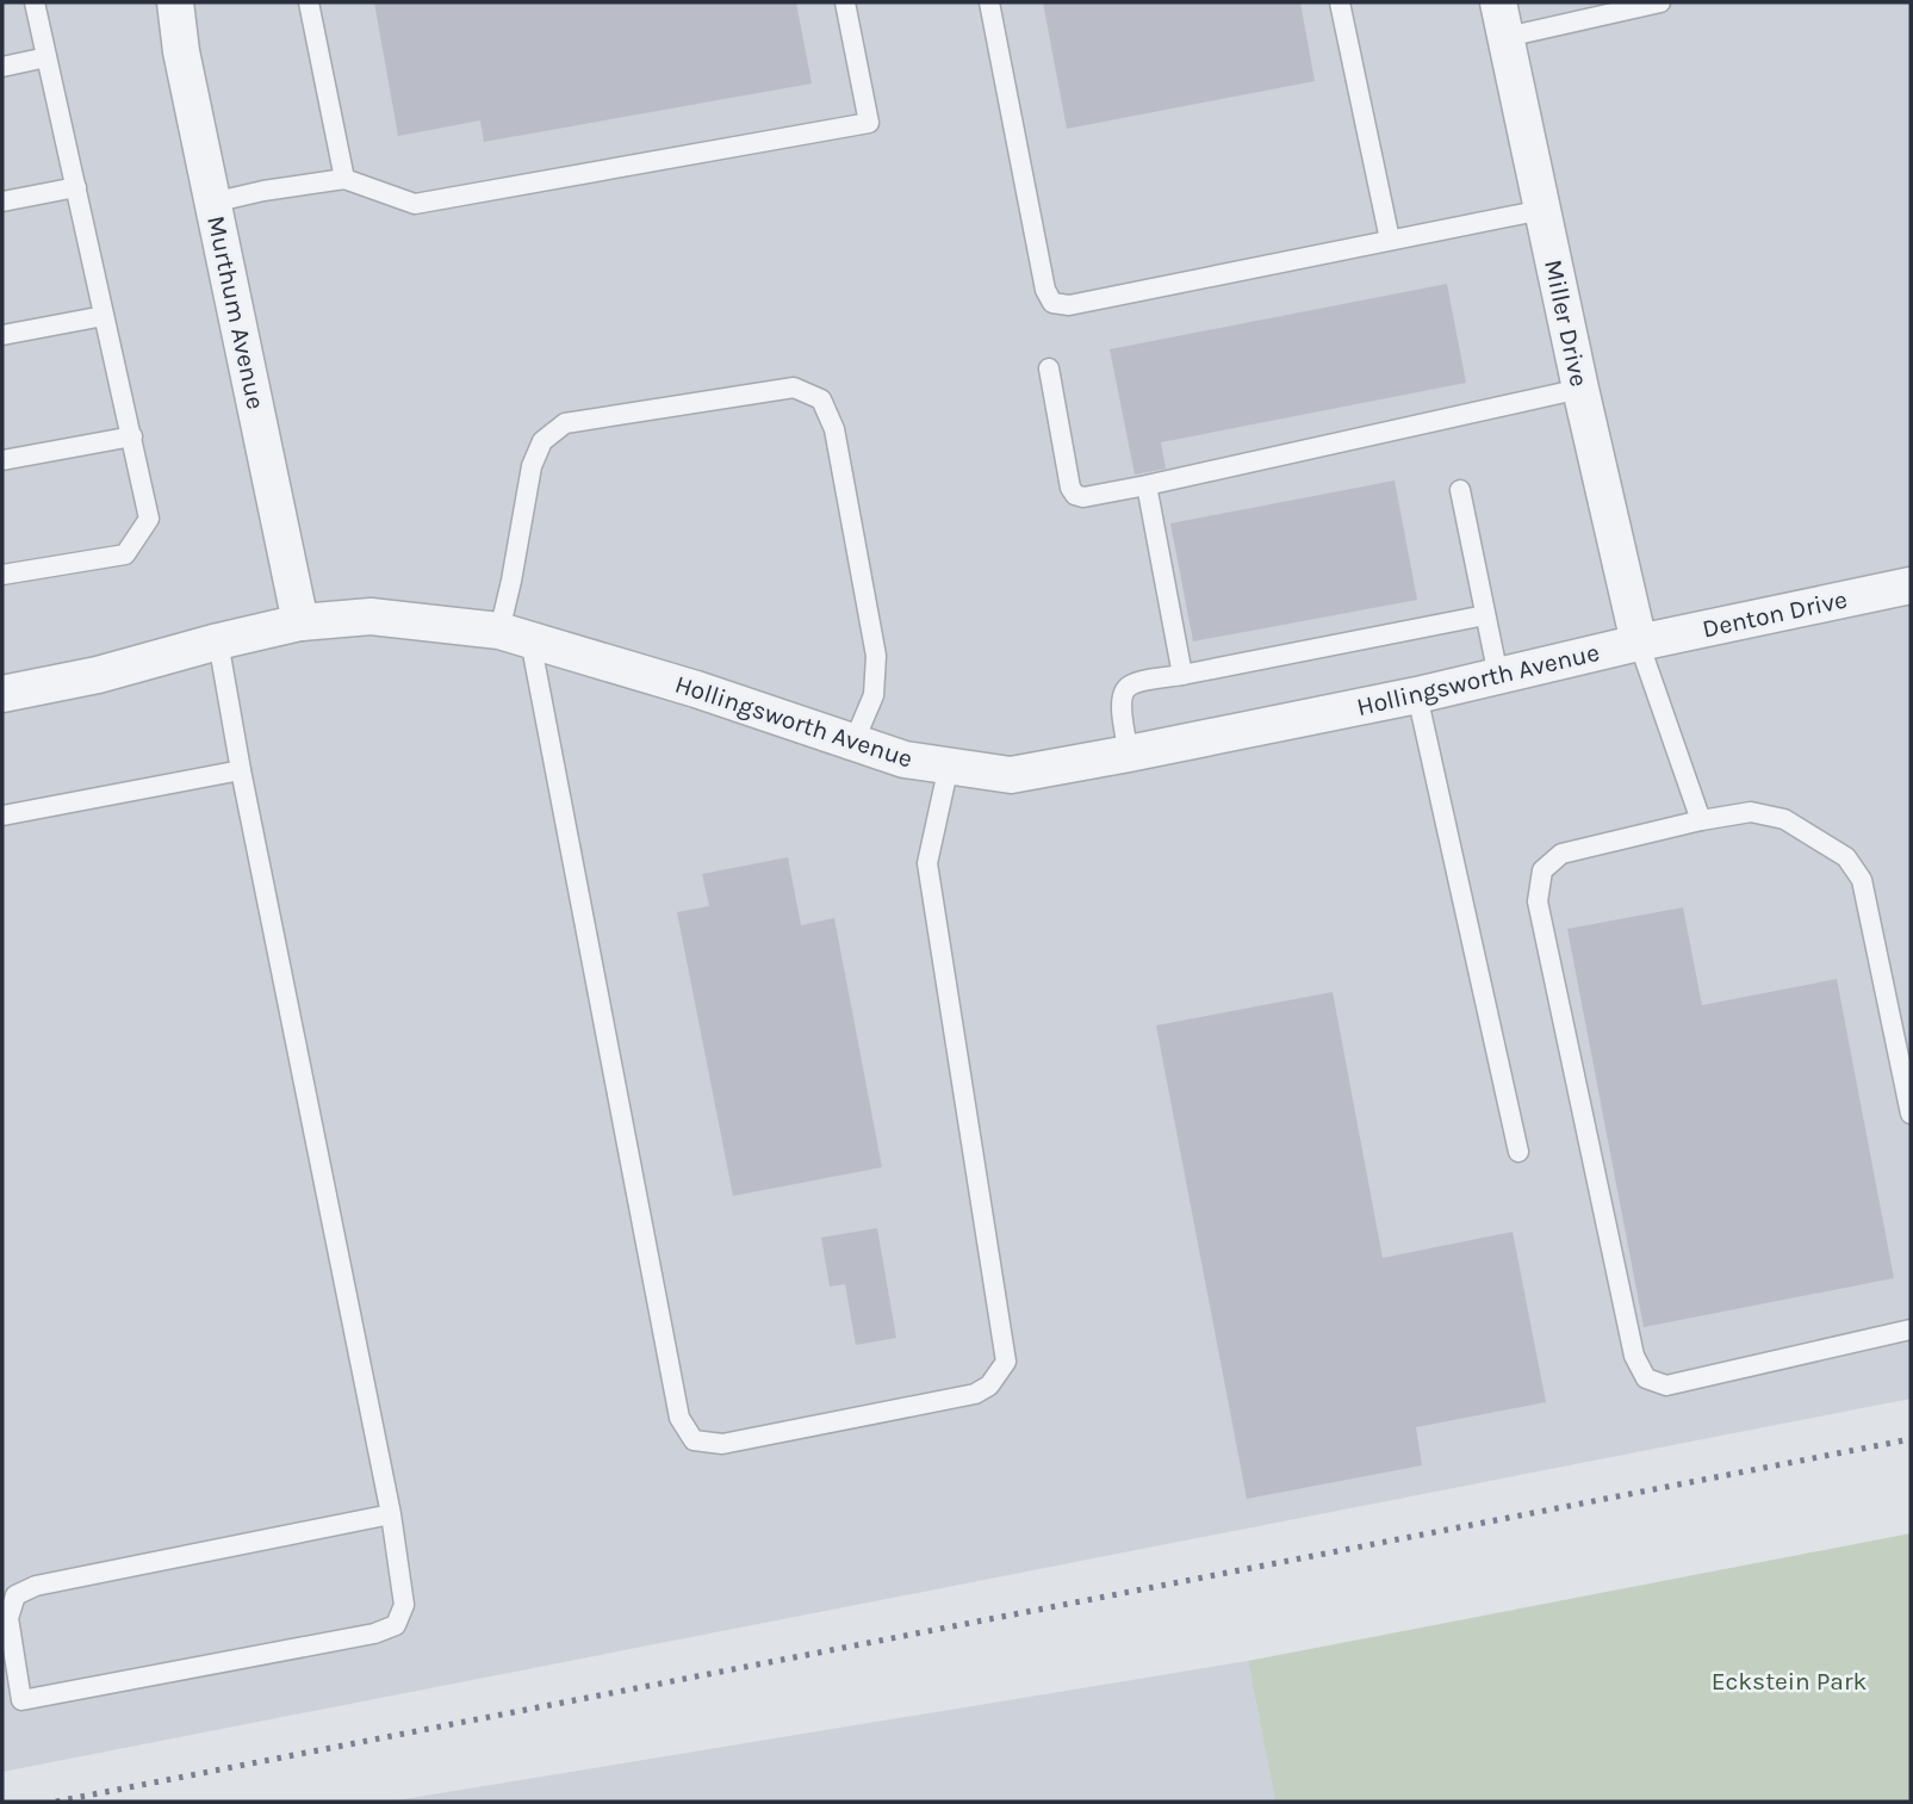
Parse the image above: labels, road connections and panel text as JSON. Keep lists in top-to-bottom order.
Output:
{
  "streets": {
    "street": [
      "Murthum Avenue",
      "Miller Drive",
      "Denton Drive",
      "Hollingsworth Avenue"
    ]
  },
  "crossings": [
    ["Murthum Avenue", "Hollingsworth Avenue"],
    ["Miller Drive", "Denton Drive"],
    ["Miller Drive", "Hollingsworth Avenue"],
    ["Denton Drive", "Hollingsworth Avenue"]
  ],
  "parks": ["Eckstein Park"]
}
